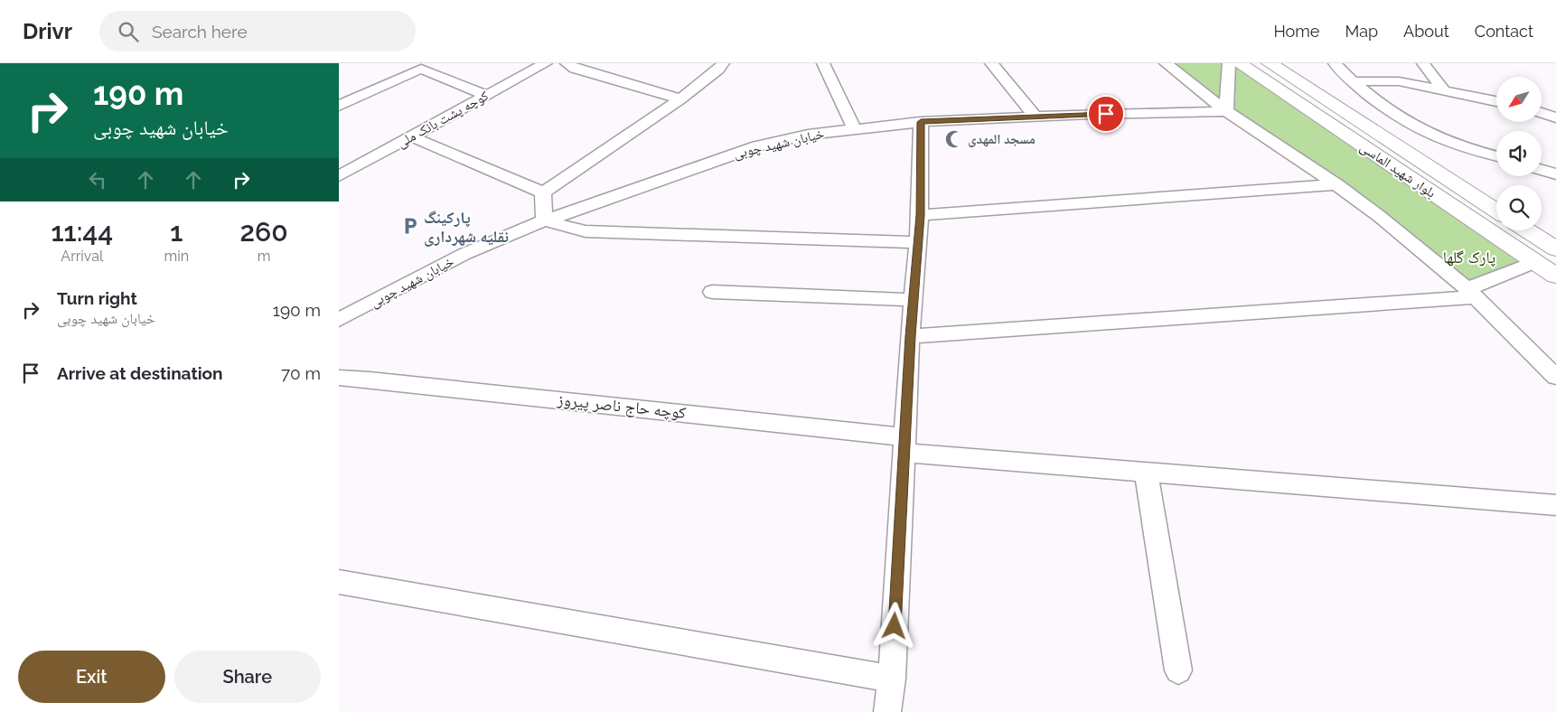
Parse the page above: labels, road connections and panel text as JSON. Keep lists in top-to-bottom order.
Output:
{
  "streets": {
    "main road": ["بلوار شهید الماسی"],
    "street": ["کوچه پشت بانک ملی", "خیابان شهید چوبی", "کوچه حاج ناصر پیروز"]
  },
  "parks": ["پارک گلها"],
  "places": {
    "mosque": ["مسجد المهدی"],
    "parking": ["پارکینگ نقلیه شهرداری"]
  },
  "north": "bottom left",
  "page": {
    "header": "Drivr",
    "search": "Search here",
    "nav": [
      "Home",
      "Map",
      "About",
      "Contact"
    ],
    "turn": ["190 m", "خیابان شهید چوبی"],
    "eta": [
      "11:44",
      "Arrival",
      "1",
      "min",
      "260",
      "m"
    ],
    "list": [
      {
        "name": "Turn right",
        "note": "خیابان شهید چوبی",
        "value": "190 m"
      },
      {
        "name": "Arrive at destination",
        "value": "70 m"
      }
    ],
    "buttons": ["Exit", "Share"]
  }
}
